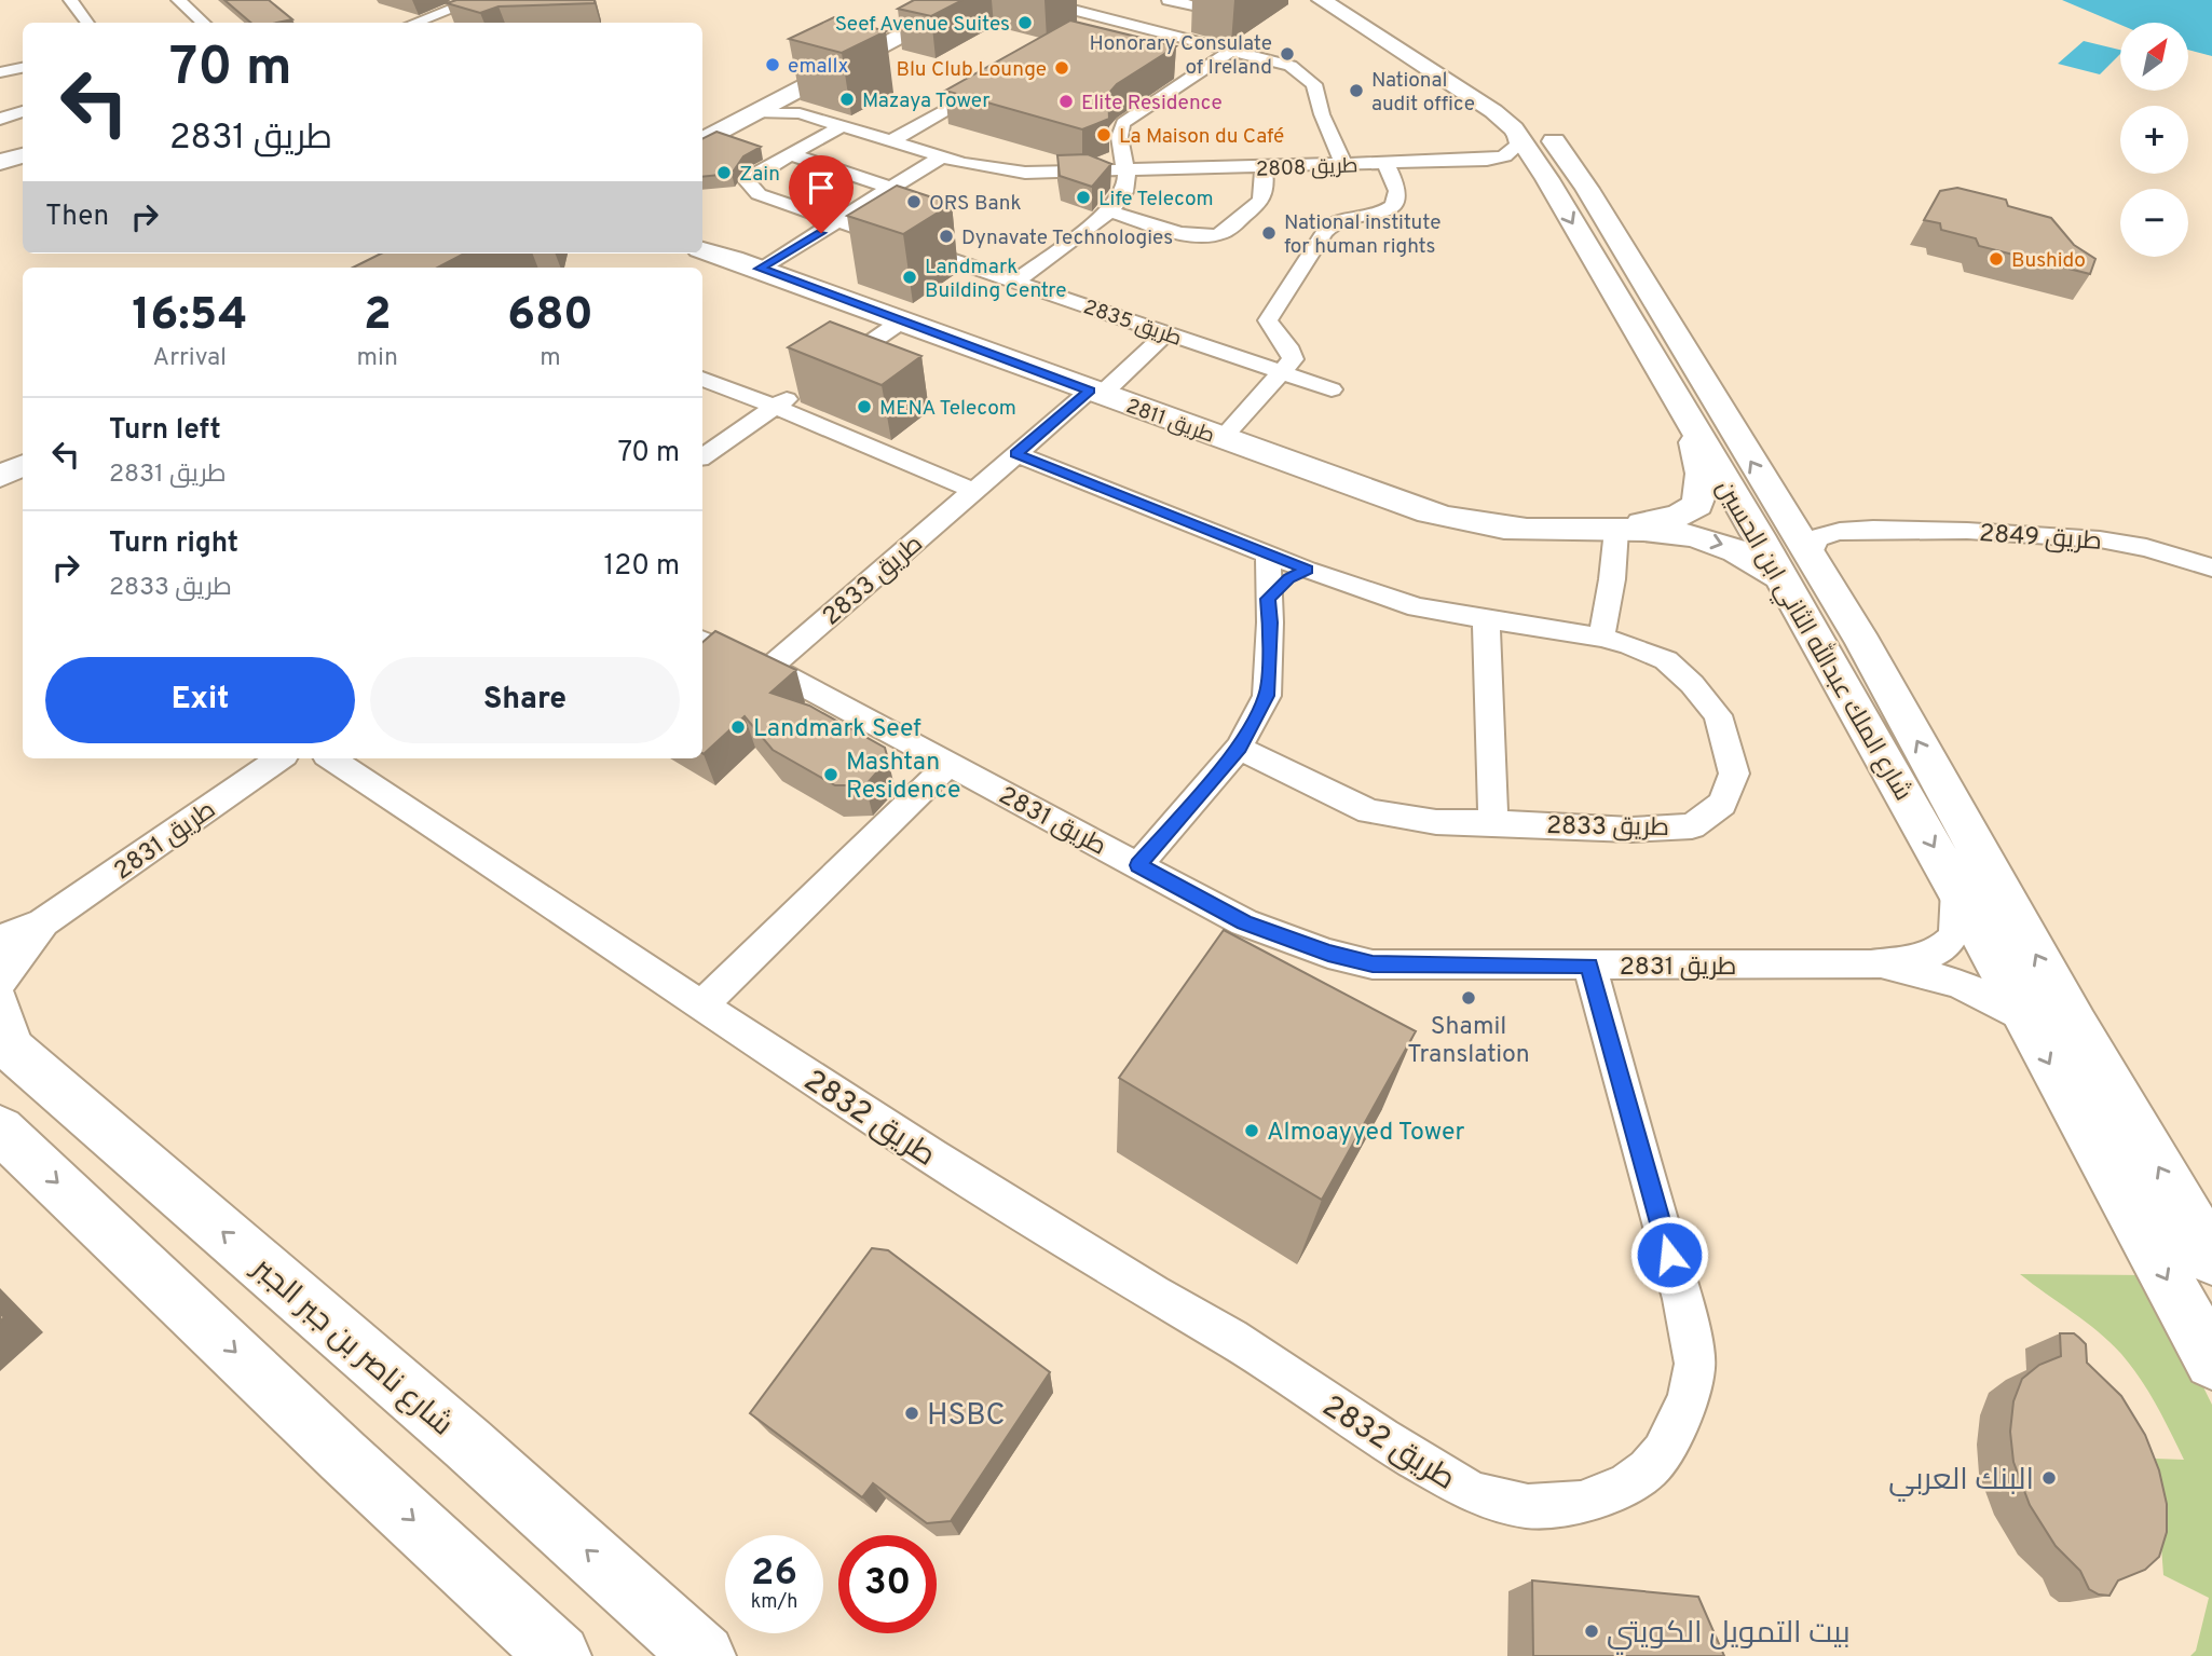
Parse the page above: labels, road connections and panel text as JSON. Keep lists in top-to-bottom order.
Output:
{
  "streets": {
    "main road": ["طريق 2811", "شارع الملك عبدالله الثاني ابن الحسين", "شارع ناصر بن جبر الجبر"],
    "street": [
      "طريق 2808",
      "طريق 2835",
      "طريق 2849",
      "طريق 2833",
      "طريق 2831",
      "طريق 2832"
    ]
  },
  "crossings": [
    ["طريق 2808", "طريق 2835"],
    ["طريق 2808", "شارع الملك عبدالله الثاني ابن الحسين"],
    ["طريق 2835", "طريق 2833"],
    ["طريق 2811", "طريق 2833"],
    ["طريق 2811", "شارع الملك عبدالله الثاني ابن الحسين"],
    ["طريق 2849", "شارع الملك عبدالله الثاني ابن الحسين"],
    ["طريق 2833", "طريق 2831"],
    ["شارع الملك عبدالله الثاني ابن الحسين", "طريق 2831"],
    ["طريق 2831", "طريق 2832"]
  ],
  "places": [
    "Seef Avenue Suites",
    "Honorary Consulate of Ireland",
    "emallx",
    "Blu Club Lounge",
    "National audit office",
    "Mazaya Tower",
    "Elite Residence",
    "La Maison du Café",
    "Zain",
    "Life Telecom",
    "ORS Bank",
    "National institute for human rights",
    "Dynavate Technologies",
    "Bushido",
    "Landmark Building Centre",
    "MENA Telecom",
    "Landmark Seef",
    "Mashtan Residence",
    "Shamil Translation",
    "Almoayyed Tower",
    "HSBC",
    "البنك العربي",
    "بيت التمويل الكويتي"
  ],
  "north": "top right",
  "page": {
    "map_buttons": ["+", "−"],
    "turn": ["70 m", "طريق 2831"],
    "then": "Then",
    "eta": [
      "16:54",
      "Arrival",
      "2",
      "min",
      "680",
      "m"
    ],
    "list": [
      {
        "name": "Turn left",
        "note": "طريق 2831",
        "value": "70 m"
      },
      {
        "name": "Turn right",
        "note": "طريق 2833",
        "value": "120 m"
      }
    ],
    "buttons": ["Exit", "Share"],
    "speed": "26 km/h",
    "limit": "30"
  }
}
